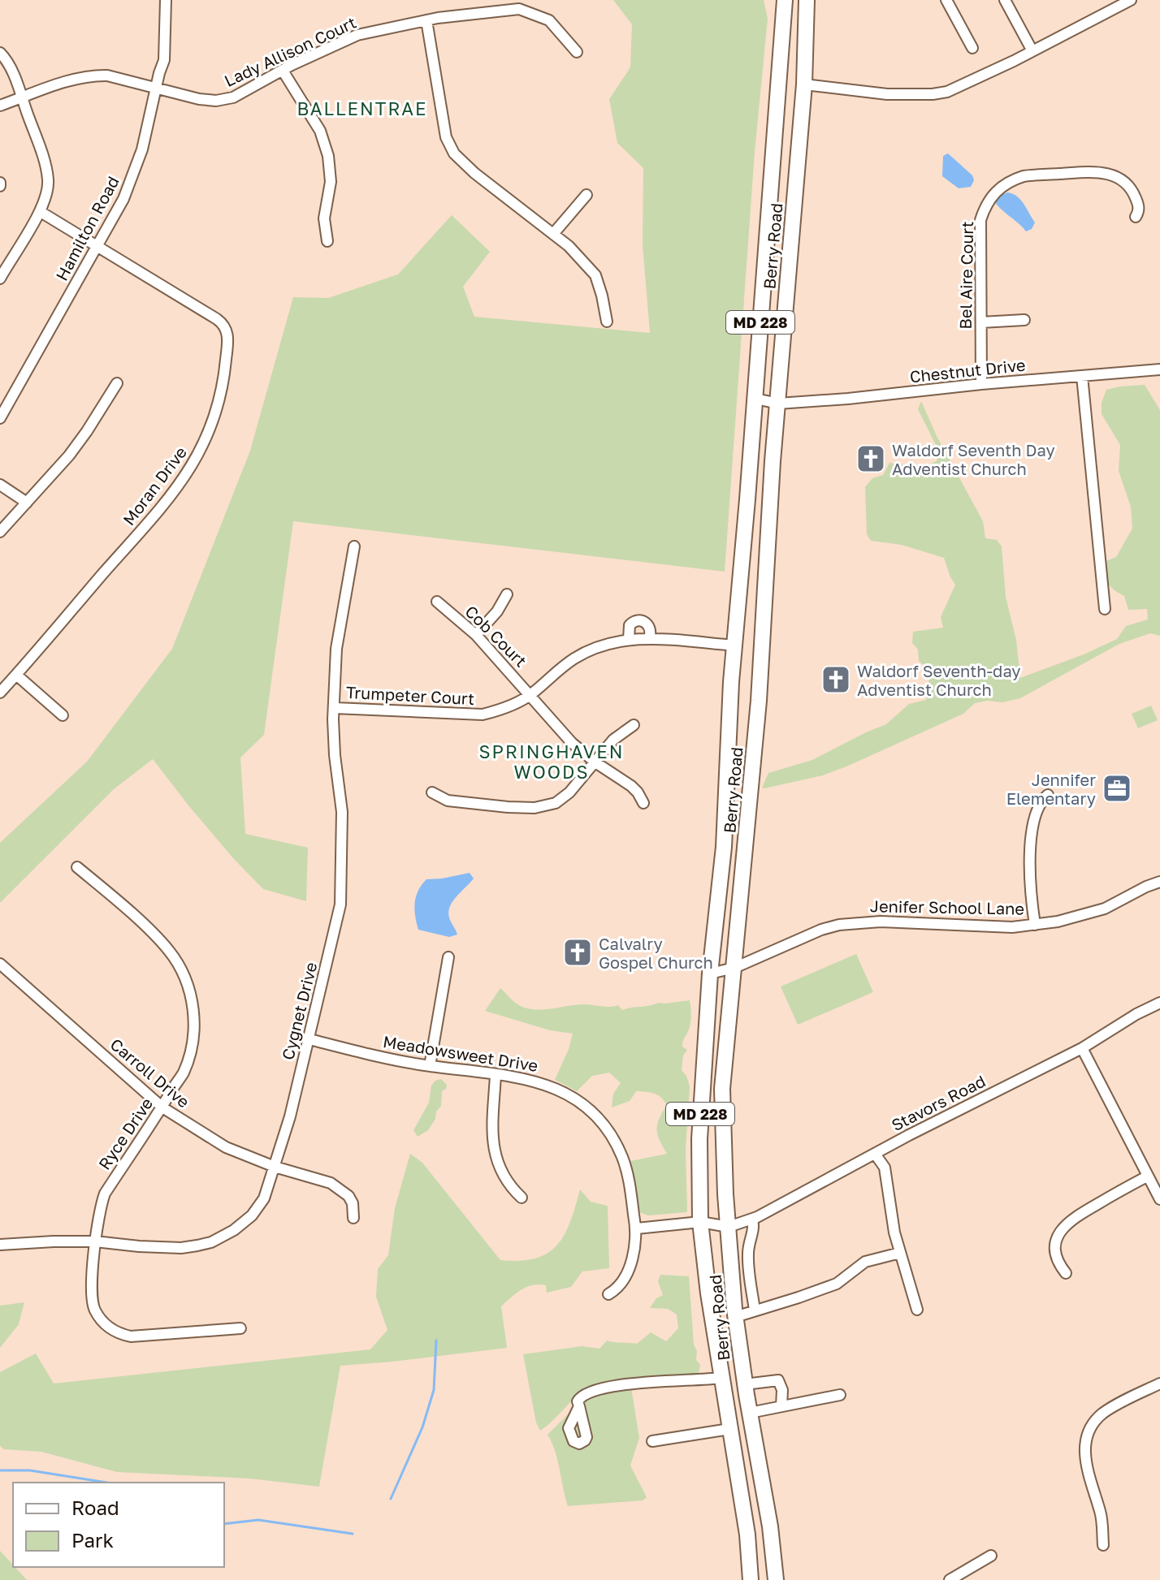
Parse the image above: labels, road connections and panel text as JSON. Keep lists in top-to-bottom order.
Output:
{
  "streets": {
    "highway": ["Berry Road", "MD 228"],
    "street": [
      "Lady Allison Court",
      "Hamilton Road",
      "Bel Aire Court",
      "Chestnut Drive",
      "Moran Drive",
      "Cob Court",
      "Trumpeter Court",
      "Jenifer School Lane",
      "Cygnet Drive",
      "Meadowsweet Drive",
      "Carroll Drive",
      "Stavors Road",
      "Ryce Drive"
    ]
  },
  "crossings": [
    ["Lady Allison Court", "Hamilton Road"],
    ["Hamilton Road", "Moran Drive"],
    ["Berry Road", "Chestnut Drive"],
    ["Berry Road", "Trumpeter Court"],
    ["Berry Road", "Jenifer School Lane"],
    ["Berry Road", "Stavors Road"],
    ["Bel Aire Court", "Chestnut Drive"],
    ["Cob Court", "Trumpeter Court"],
    ["Trumpeter Court", "Cygnet Drive"],
    ["Cygnet Drive", "Meadowsweet Drive"],
    ["Cygnet Drive", "Carroll Drive"],
    ["Cygnet Drive", "Ryce Drive"],
    ["Carroll Drive", "Ryce Drive"]
  ],
  "districts": ["BALLENTRAE", "SPRINGHAVEN WOODS"],
  "places": {
    "church": ["Waldorf Seventh Day Adventist Church", "Waldorf Seventh-day Adventist Church", "Calvalry Gospel Church"],
    "office": ["Jennifer Elementary"]
  },
  "legend": ["Road", "Park"]
}
